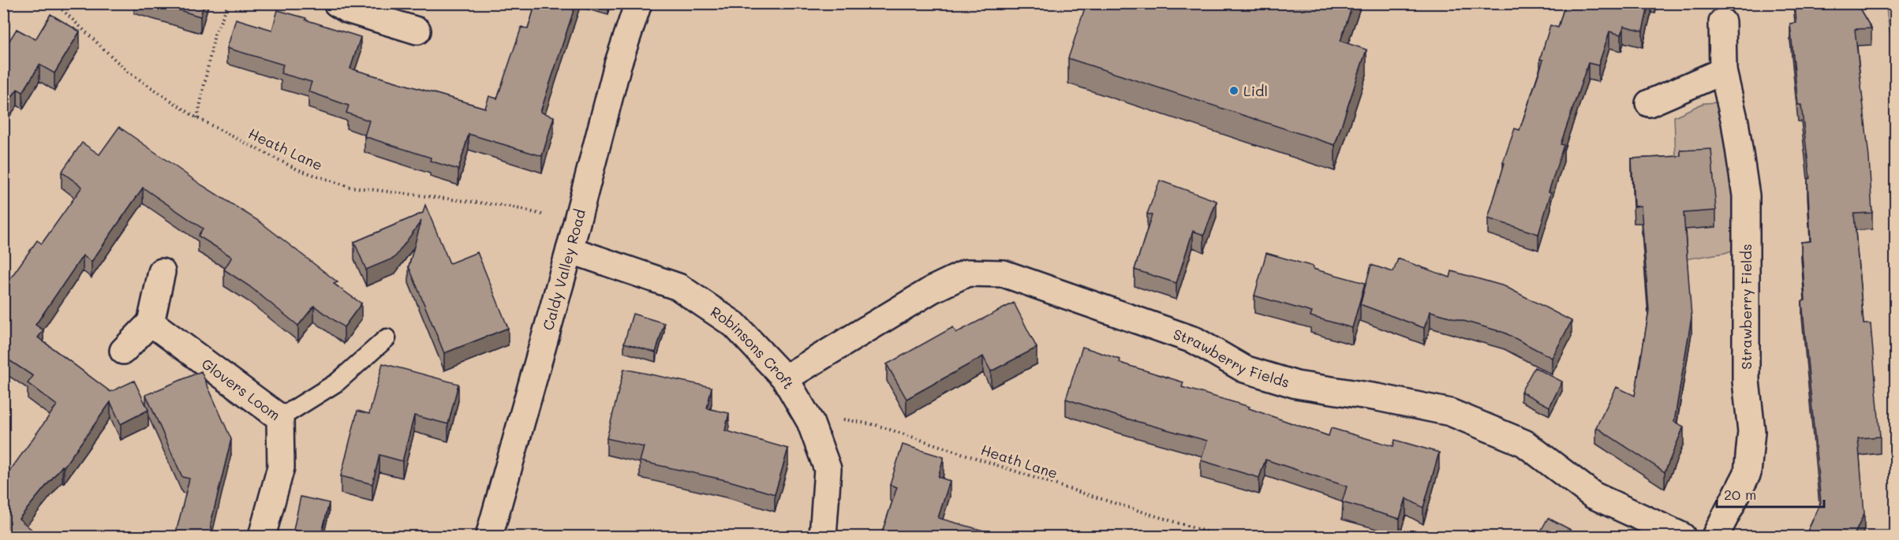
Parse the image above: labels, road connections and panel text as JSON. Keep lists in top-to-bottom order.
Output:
{
  "streets": {
    "street": [
      "Caldy Valley Road",
      "Strawberry Fields",
      "Robinsons Croft",
      "Glovers Loom"
    ],
    "path": ["Heath Lane"]
  },
  "crossings": [
    ["Heath Lane", "Caldy Valley Road"],
    ["Heath Lane", "Robinsons Croft"],
    ["Caldy Valley Road", "Robinsons Croft"],
    ["Strawberry Fields", "Robinsons Croft"]
  ],
  "places": ["Lidl"],
  "scale_bar": "20 m"
}
